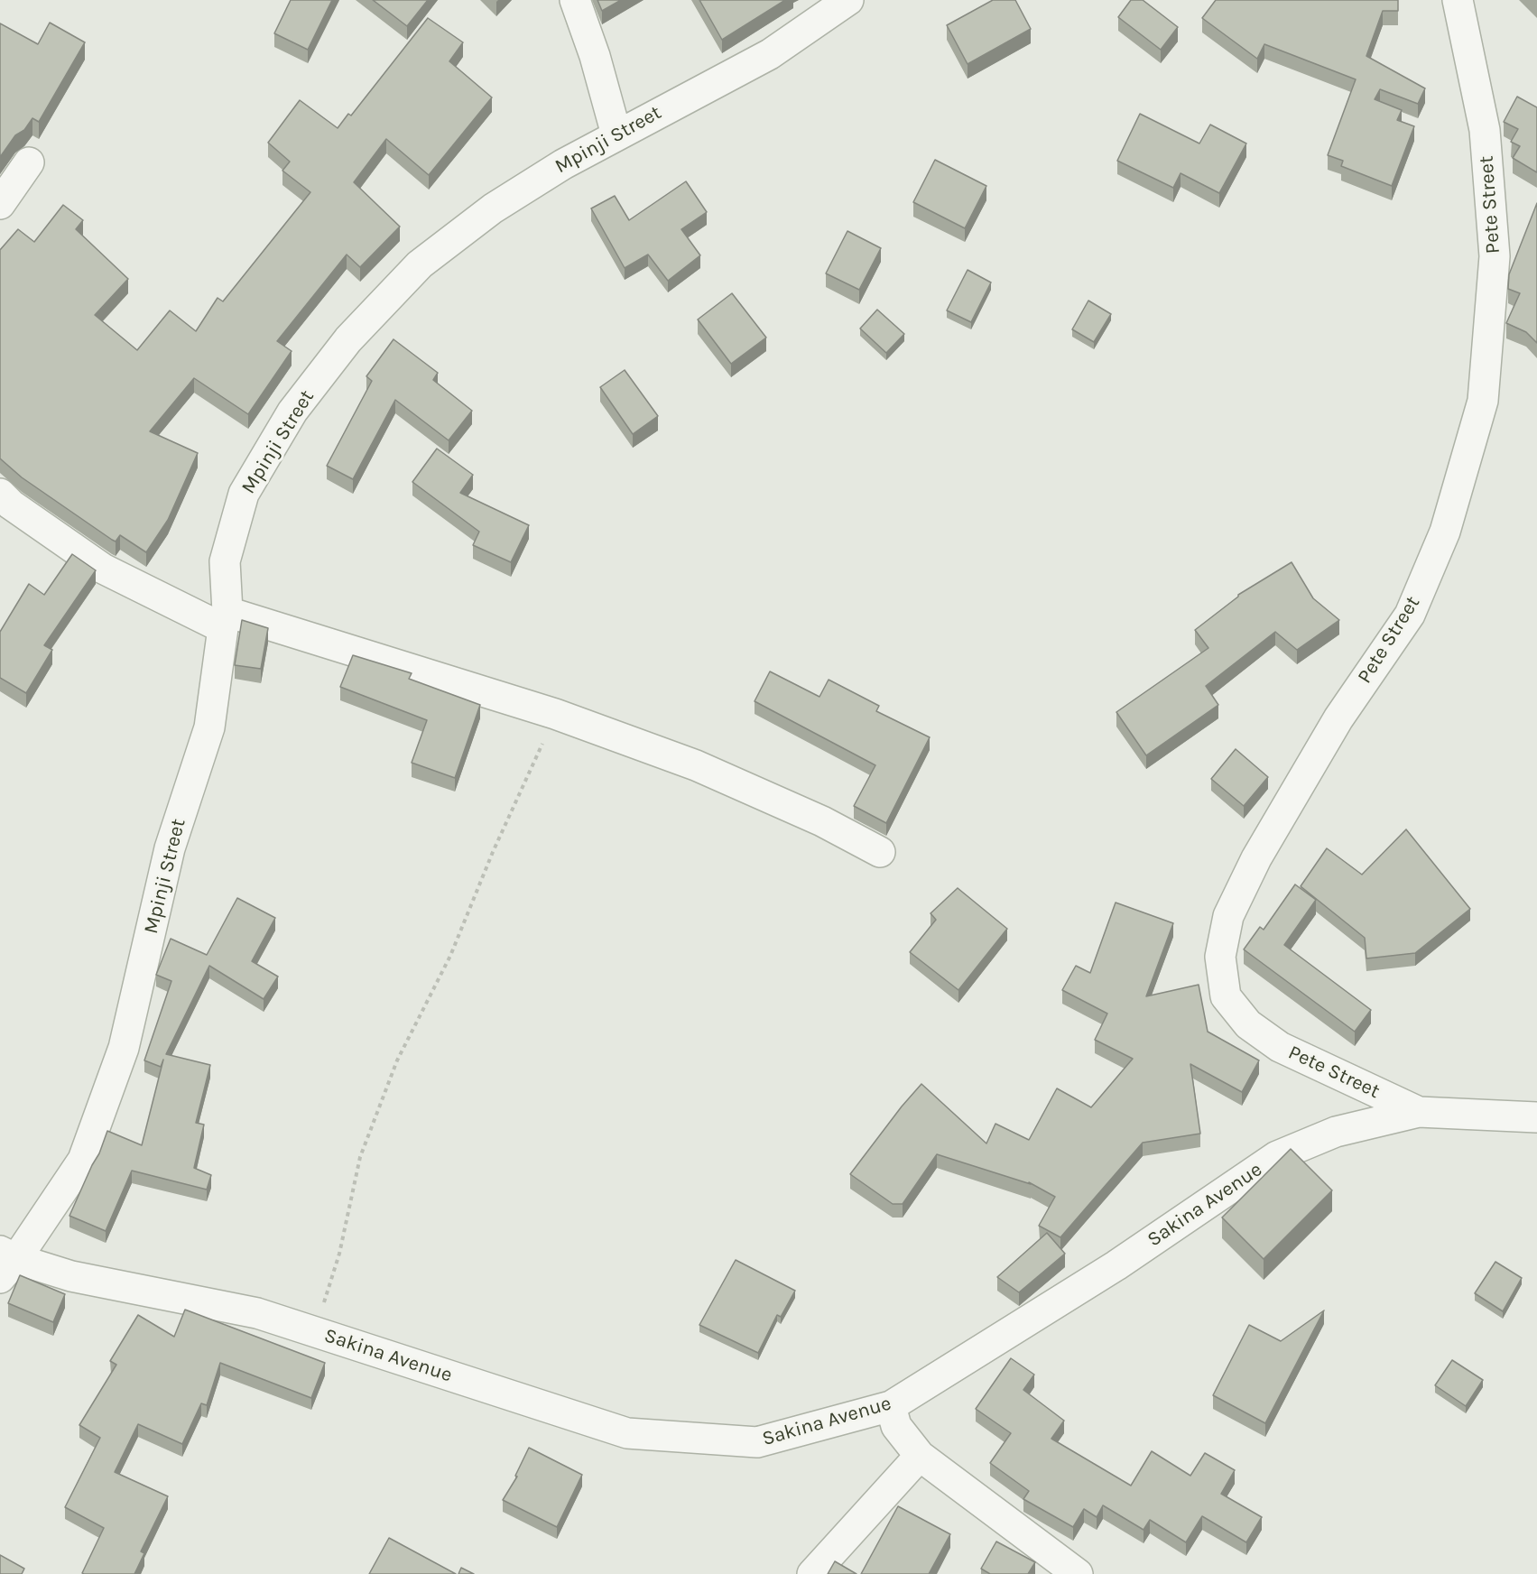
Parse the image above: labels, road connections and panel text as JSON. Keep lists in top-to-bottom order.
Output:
{
  "streets": {
    "street": ["Mpinji Street", "Pete Street", "Sakina Avenue"]
  },
  "crossings": [
    ["Mpinji Street", "Sakina Avenue"],
    ["Pete Street", "Sakina Avenue"]
  ]
}
